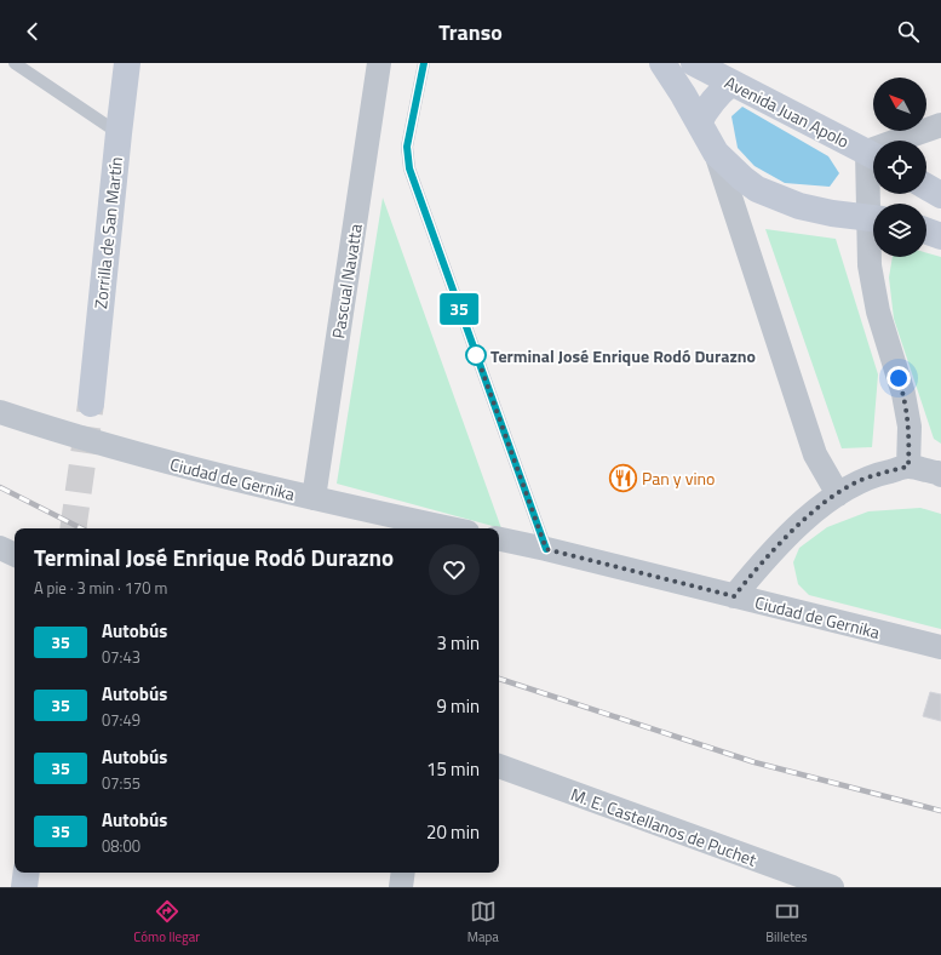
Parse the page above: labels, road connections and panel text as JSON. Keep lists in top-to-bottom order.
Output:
{
  "streets": {
    "street": [
      "Avenida Juan Apolo",
      "Zorrilla de San Martín",
      "Pascual Navatta",
      "Ciudad de Gernika",
      "M. E. Castellanos de Puchet"
    ]
  },
  "crossings": [
    ["Pascual Navatta", "Ciudad de Gernika"]
  ],
  "places": {
    "other": ["Terminal José Enrique Rodó Durazno"],
    "restaurant": ["Pan y vino"]
  },
  "lines": ["bus line 35"],
  "north": "top left",
  "page": {
    "header": "Transo",
    "on_map": "35",
    "heading": ["Terminal José Enrique Rodó Durazno", "A pie · 3 min · 170 m"],
    "list": [
      {
        "mark": "35",
        "name": "Autobús",
        "note": "07:43",
        "value": "3 min"
      },
      {
        "mark": "35",
        "name": "Autobús",
        "note": "07:49",
        "value": "9 min"
      },
      {
        "mark": "35",
        "name": "Autobús",
        "note": "07:55",
        "value": "15 min"
      },
      {
        "mark": "35",
        "name": "Autobús",
        "note": "08:00",
        "value": "20 min"
      }
    ],
    "tabs": ["Cómo llegar", "Mapa", "Billetes"]
  }
}
